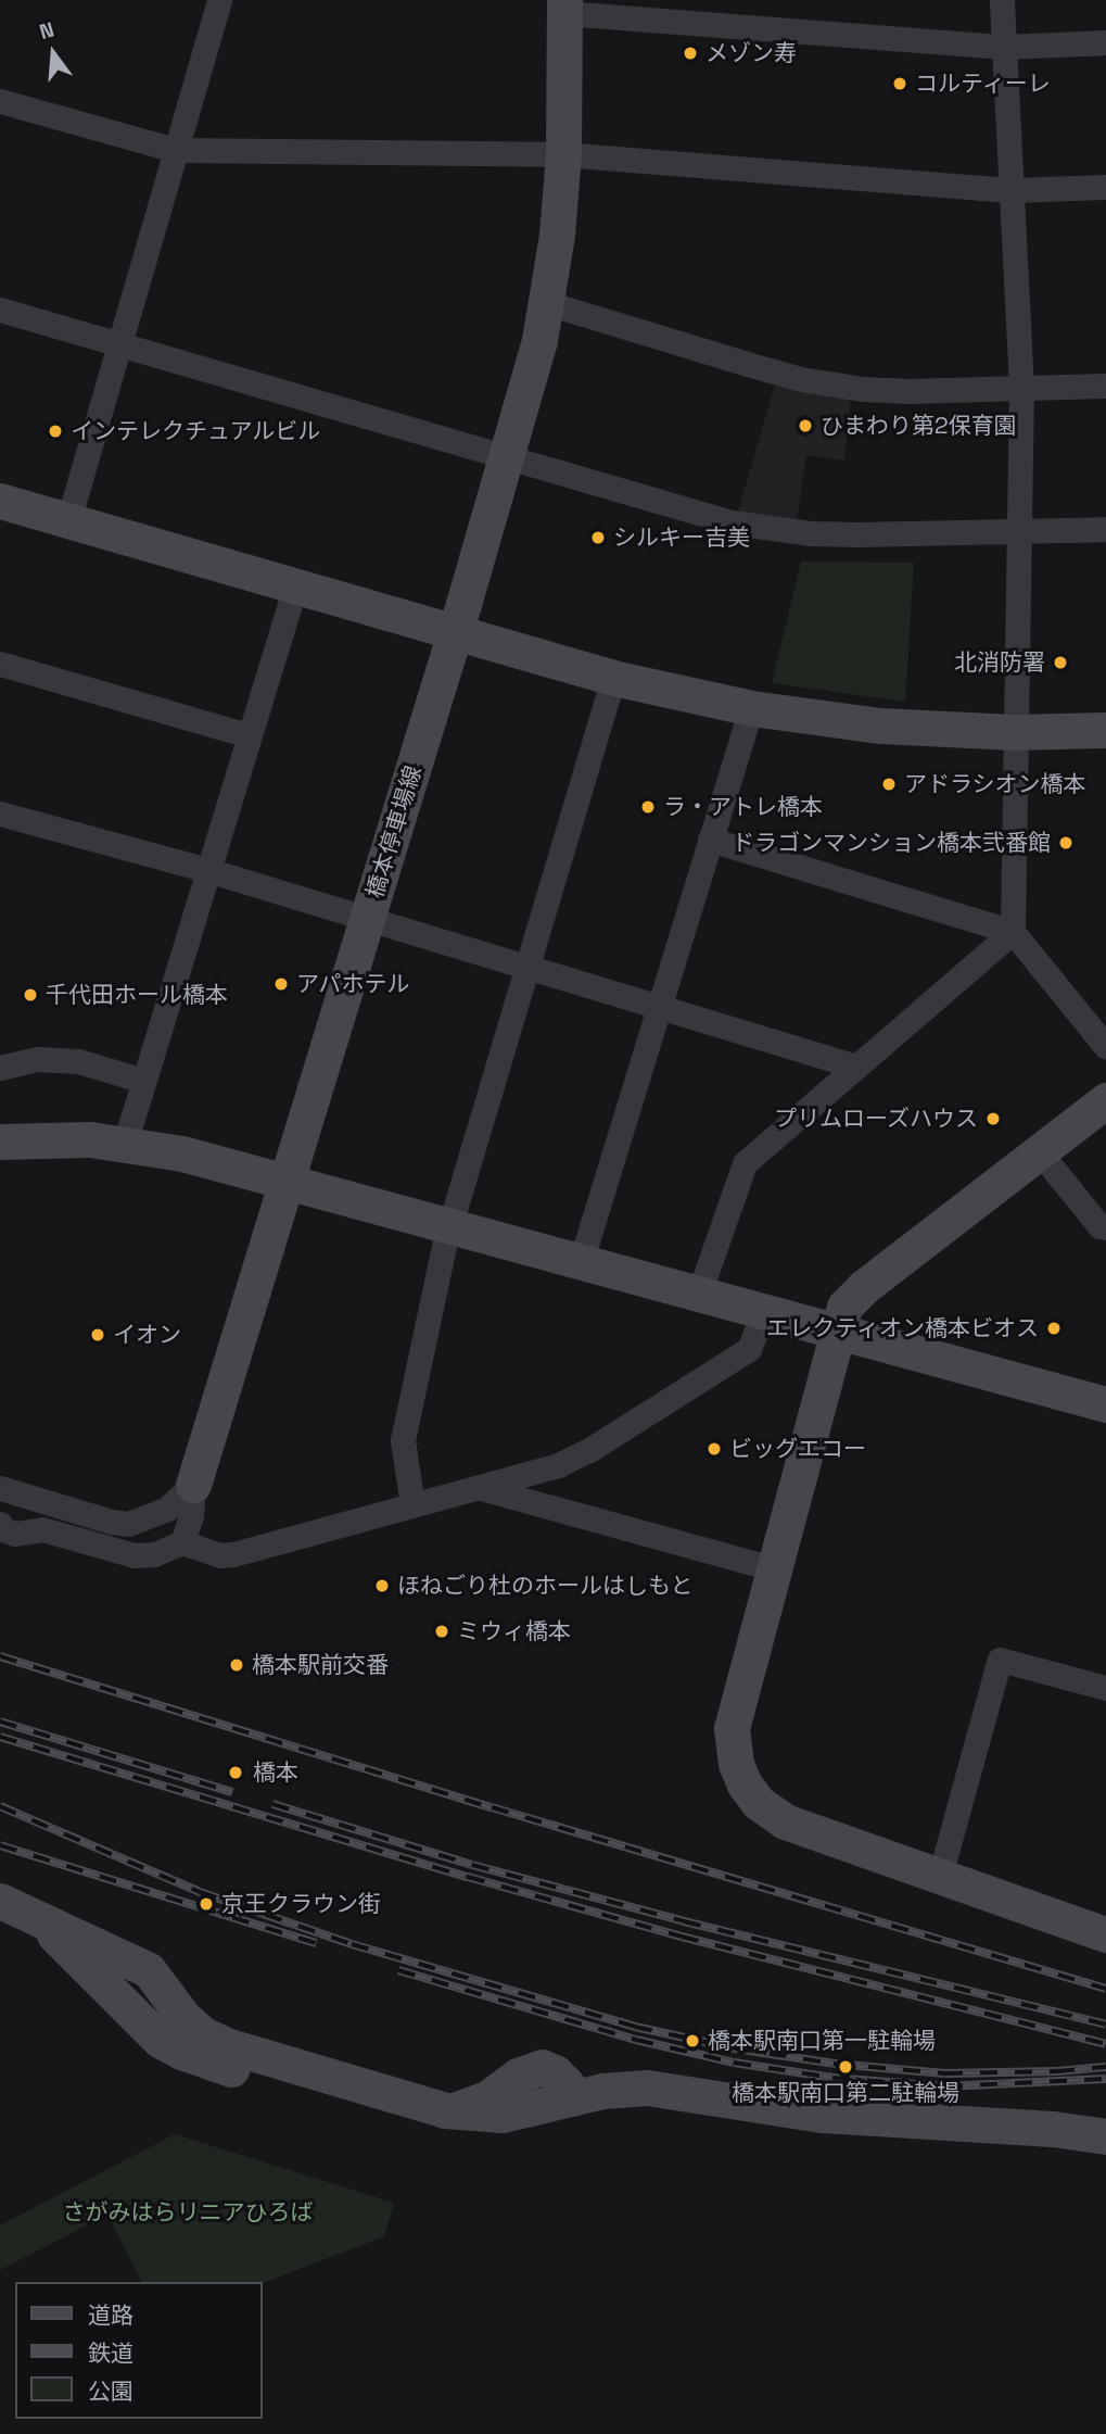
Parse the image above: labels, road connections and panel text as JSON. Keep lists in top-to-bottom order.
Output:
{
  "streets": {
    "street": ["橋本停車場線"]
  },
  "parks": ["さがみはらリニアひろば"],
  "places": [
    "メゾン寿",
    "コルティーレ",
    "ひまわり第2保育園",
    "インテレクチュアルビル",
    "シルキー吉美",
    "北消防署",
    "アドラシオン橋本",
    "ラ・アトレ橋本",
    "ドラゴンマンション橋本弐番館",
    "アパホテル",
    "千代田ホール橋本",
    "プリムローズハウス",
    "エレクティオン橋本ビオス",
    "イオン",
    "ビッグエコー",
    "ほねごり杜のホールはしもと",
    "ミウィ橋本",
    "橋本駅前交番",
    "橋本",
    "京王クラウン街",
    "橋本駅南口第一駐輪場",
    "橋本駅南口第二駐輪場"
  ],
  "legend": ["道路", "鉄道", "公園"],
  "north": "top"
}
